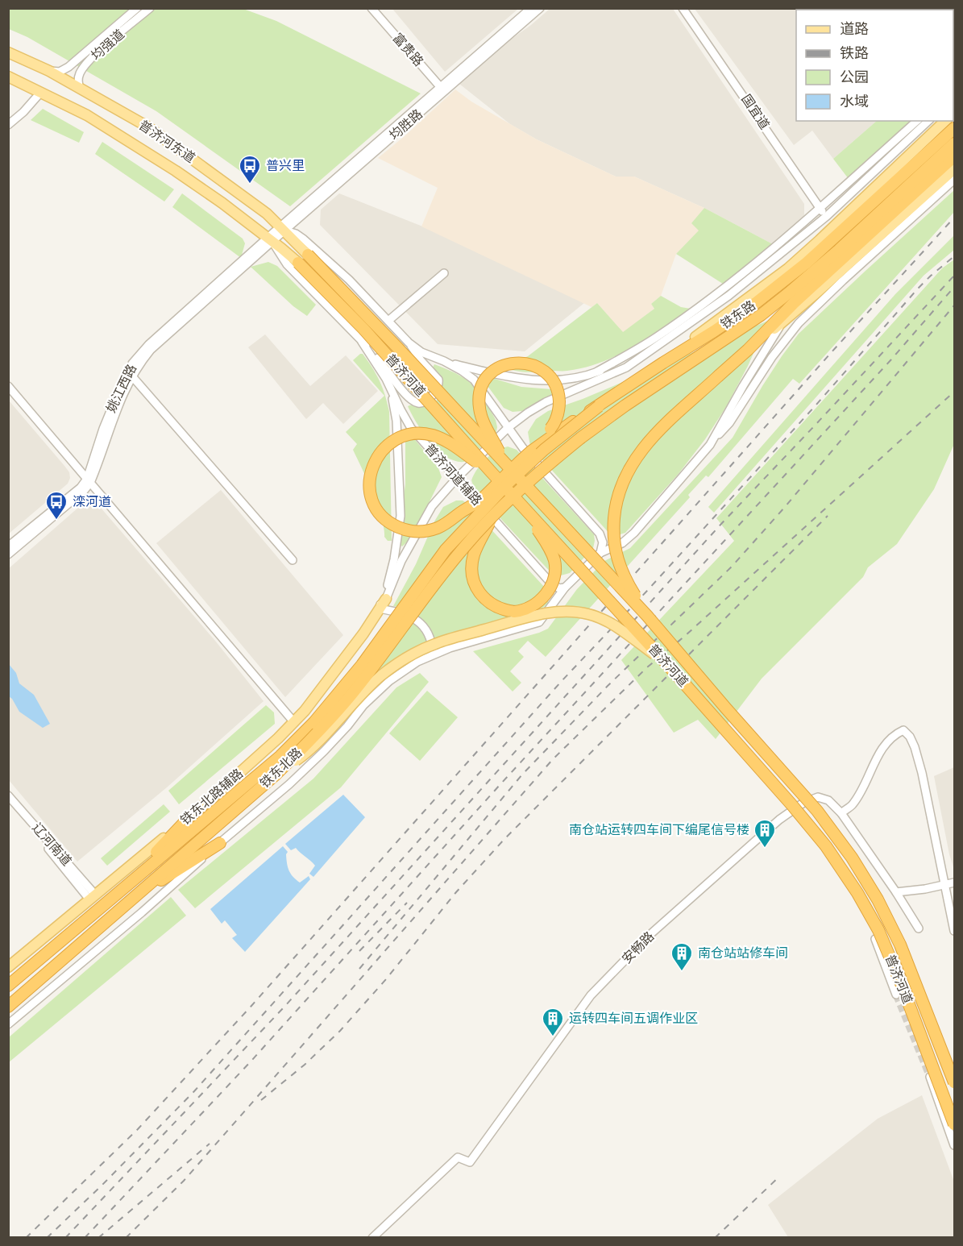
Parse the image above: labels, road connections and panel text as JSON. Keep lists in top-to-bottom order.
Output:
{
  "streets": {
    "highway": ["铁东路", "普济河道", "铁东北路"],
    "main road": ["普济河东道", "铁东北路辅路"],
    "street": [
      "均强道",
      "富贵路",
      "国宜道",
      "均胜路",
      "姚江西路",
      "普济河道辅路",
      "辽河南道",
      "安畅路"
    ]
  },
  "crossings": [
    ["均强道", "普济河东道"],
    ["富贵路", "均胜路"],
    ["国宜道", "铁东路"],
    ["均胜路", "普济河东道"],
    ["均胜路", "姚江西路"],
    ["均胜路", "普济河道辅路"],
    ["普济河东道", "普济河道"],
    ["普济河东道", "姚江西路"],
    ["普济河东道", "普济河道辅路"],
    ["铁东路", "普济河道辅路"],
    ["铁东路", "铁东北路"],
    ["姚江西路", "普济河道辅路"],
    ["铁东北路辅路", "辽河南道"]
  ],
  "places": {
    "bus stop": ["普兴里", "滦河道"],
    "building": ["南仓站运转四车间下编尾信号楼", "南仓站站修车间", "运转四车间五调作业区"]
  },
  "legend": [
    "道路",
    "铁路",
    "公园",
    "水域"
  ]
}
